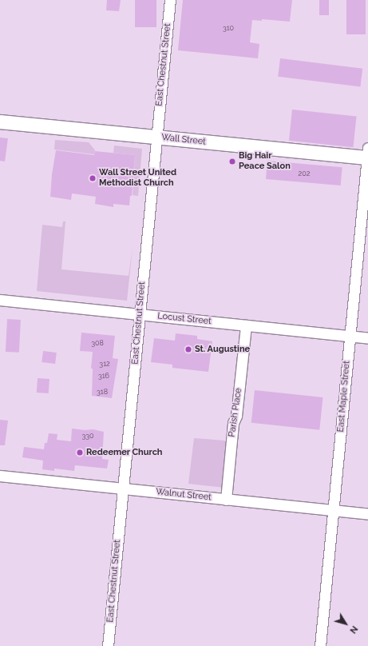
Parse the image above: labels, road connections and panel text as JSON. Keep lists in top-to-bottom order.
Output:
{
  "streets": {
    "street": [
      "East Chestnut Street",
      "Wall Street",
      "Locust Street",
      "East Maple Street",
      "Parish Place",
      "Walnut Street"
    ]
  },
  "crossings": [
    ["East Chestnut Street", "Wall Street"],
    ["East Chestnut Street", "Locust Street"],
    ["East Chestnut Street", "Walnut Street"],
    ["Wall Street", "East Maple Street"],
    ["Locust Street", "East Maple Street"],
    ["Locust Street", "Parish Place"],
    ["East Maple Street", "Walnut Street"],
    ["Parish Place", "Walnut Street"]
  ],
  "places": [
    "Big Hair Peace Salon",
    "Wall Street United Methodist Church",
    "St. Augustine",
    "Redeemer Church"
  ],
  "house_numbers": [
    "310",
    "202",
    "308",
    "312",
    "316",
    "318",
    "330"
  ],
  "north": "bottom right"
}
